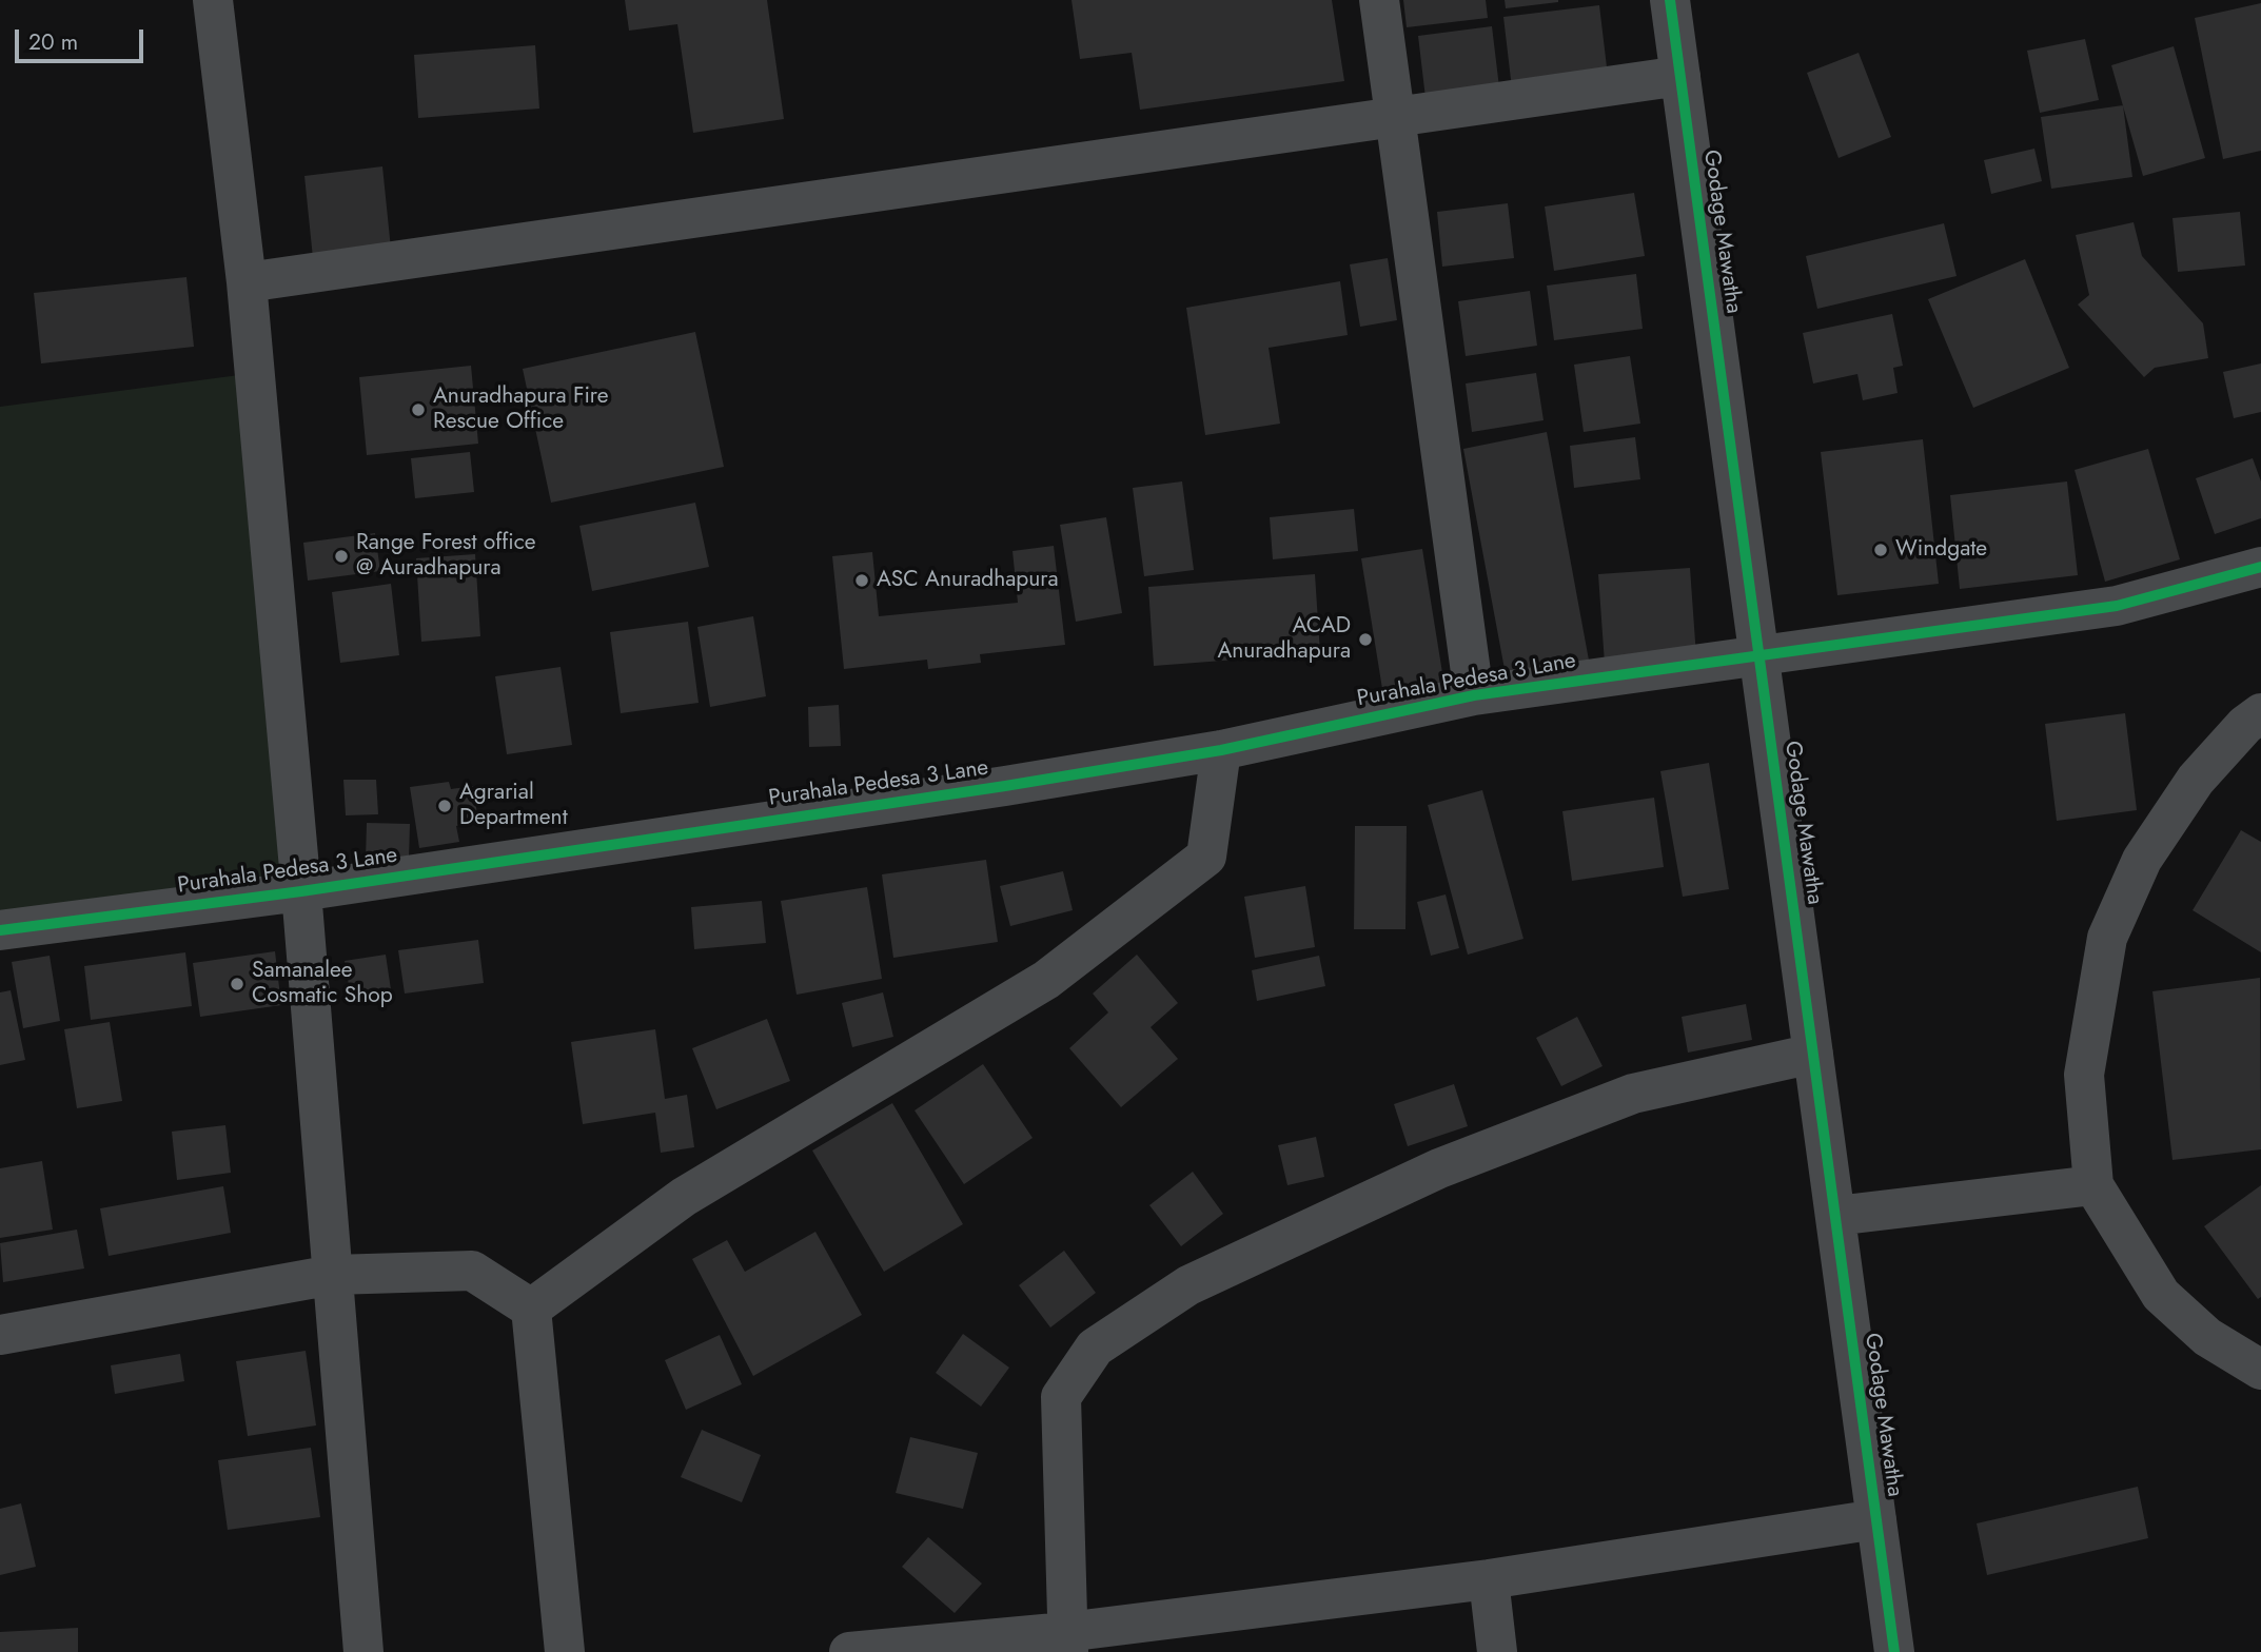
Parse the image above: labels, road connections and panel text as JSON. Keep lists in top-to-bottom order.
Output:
{
  "streets": {
    "street": ["Godage Mawatha", "Purahala Pedesa 3 Lane"]
  },
  "crossings": [
    ["Godage Mawatha", "Purahala Pedesa 3 Lane"]
  ],
  "places": [
    "Anuradhapura Fire Rescue Office",
    "Windgate",
    "Range Forest office @ Auradhapura",
    "ASC Anuradhapura",
    "ACAD Anuradhapura",
    "Agrarial Department",
    "Samanalee Cosmatic Shop"
  ],
  "scale_bar": "20 m"
}
